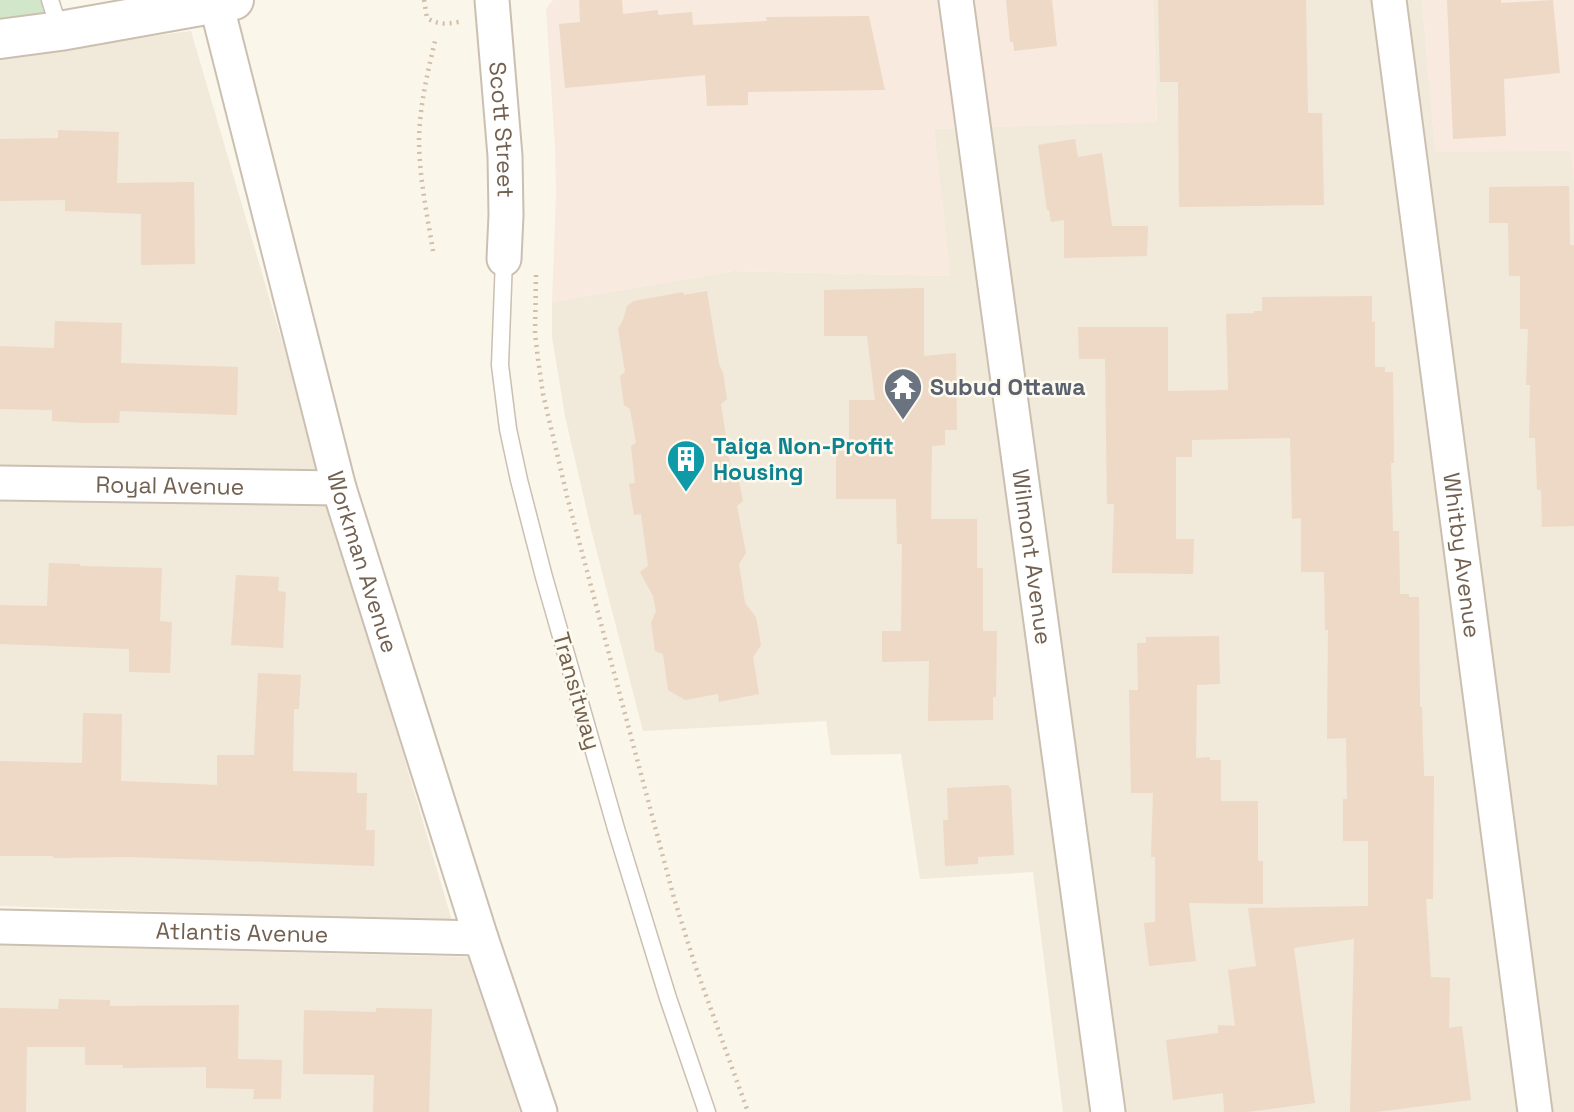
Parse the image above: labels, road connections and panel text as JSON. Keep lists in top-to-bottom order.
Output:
{
  "streets": {
    "street": [
      "Scott Street",
      "Royal Avenue",
      "Wilmont Avenue",
      "Whitby Avenue",
      "Workman Avenue",
      "Atlantis Avenue"
    ],
    "lane": ["Transitway"]
  },
  "crossings": [
    ["Scott Street", "Transitway"],
    ["Royal Avenue", "Workman Avenue"],
    ["Workman Avenue", "Atlantis Avenue"]
  ],
  "places": {
    "temple": ["Subud Ottawa"],
    "building": ["Taiga Non-Profit Housing"]
  }
}
